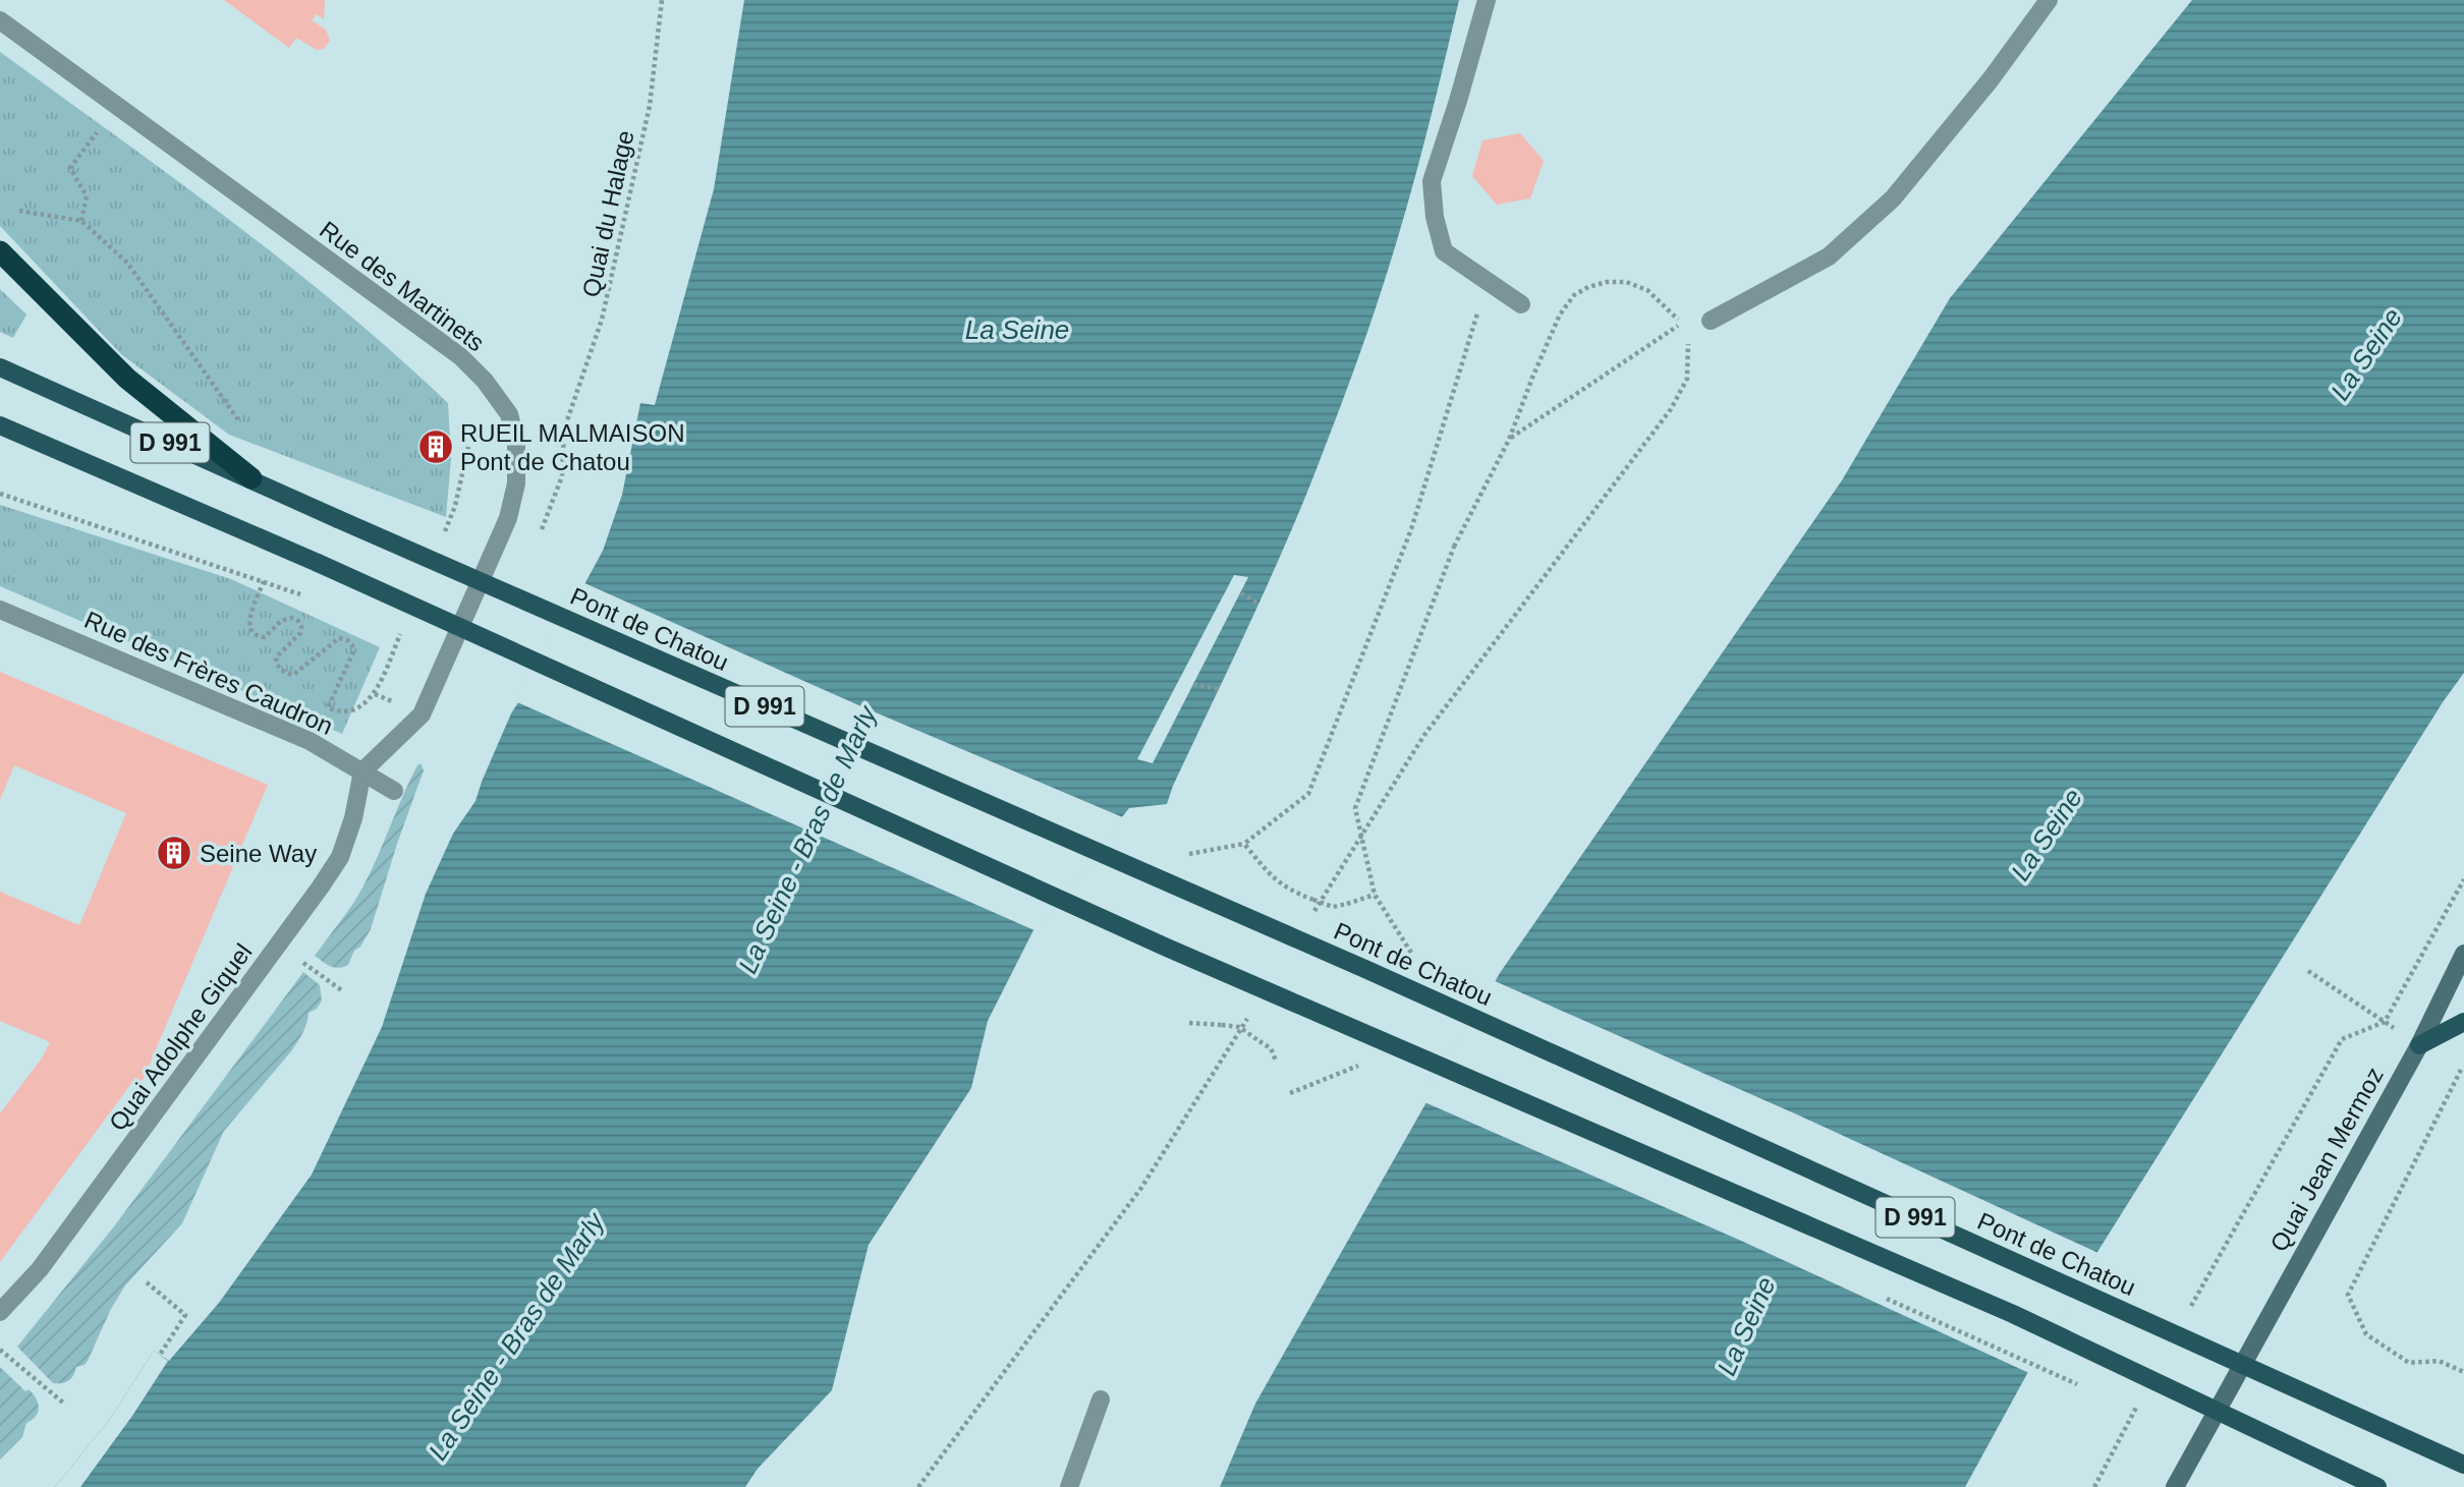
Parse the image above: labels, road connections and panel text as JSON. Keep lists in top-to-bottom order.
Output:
{
  "streets": {
    "main road": ["D 991", "Pont de Chatou", "Quai Jean Mermoz"],
    "street": ["Rue des Martinets", "Rue des Frères Caudron", "Quai Adolphe Giquel"],
    "path": ["Quai du Halage"]
  },
  "crossings": [
    ["Rue des Martinets", "Rue des Frères Caudron"],
    ["Rue des Martinets", "Quai Adolphe Giquel"],
    ["D 991", "Pont de Chatou"],
    ["Rue des Frères Caudron", "Quai Adolphe Giquel"]
  ],
  "water": ["La Seine", "La Seine - Bras de Marly"],
  "places": {
    "building": ["RUEIL MALMAISON Pont de Chatou", "Seine Way"]
  }
}
